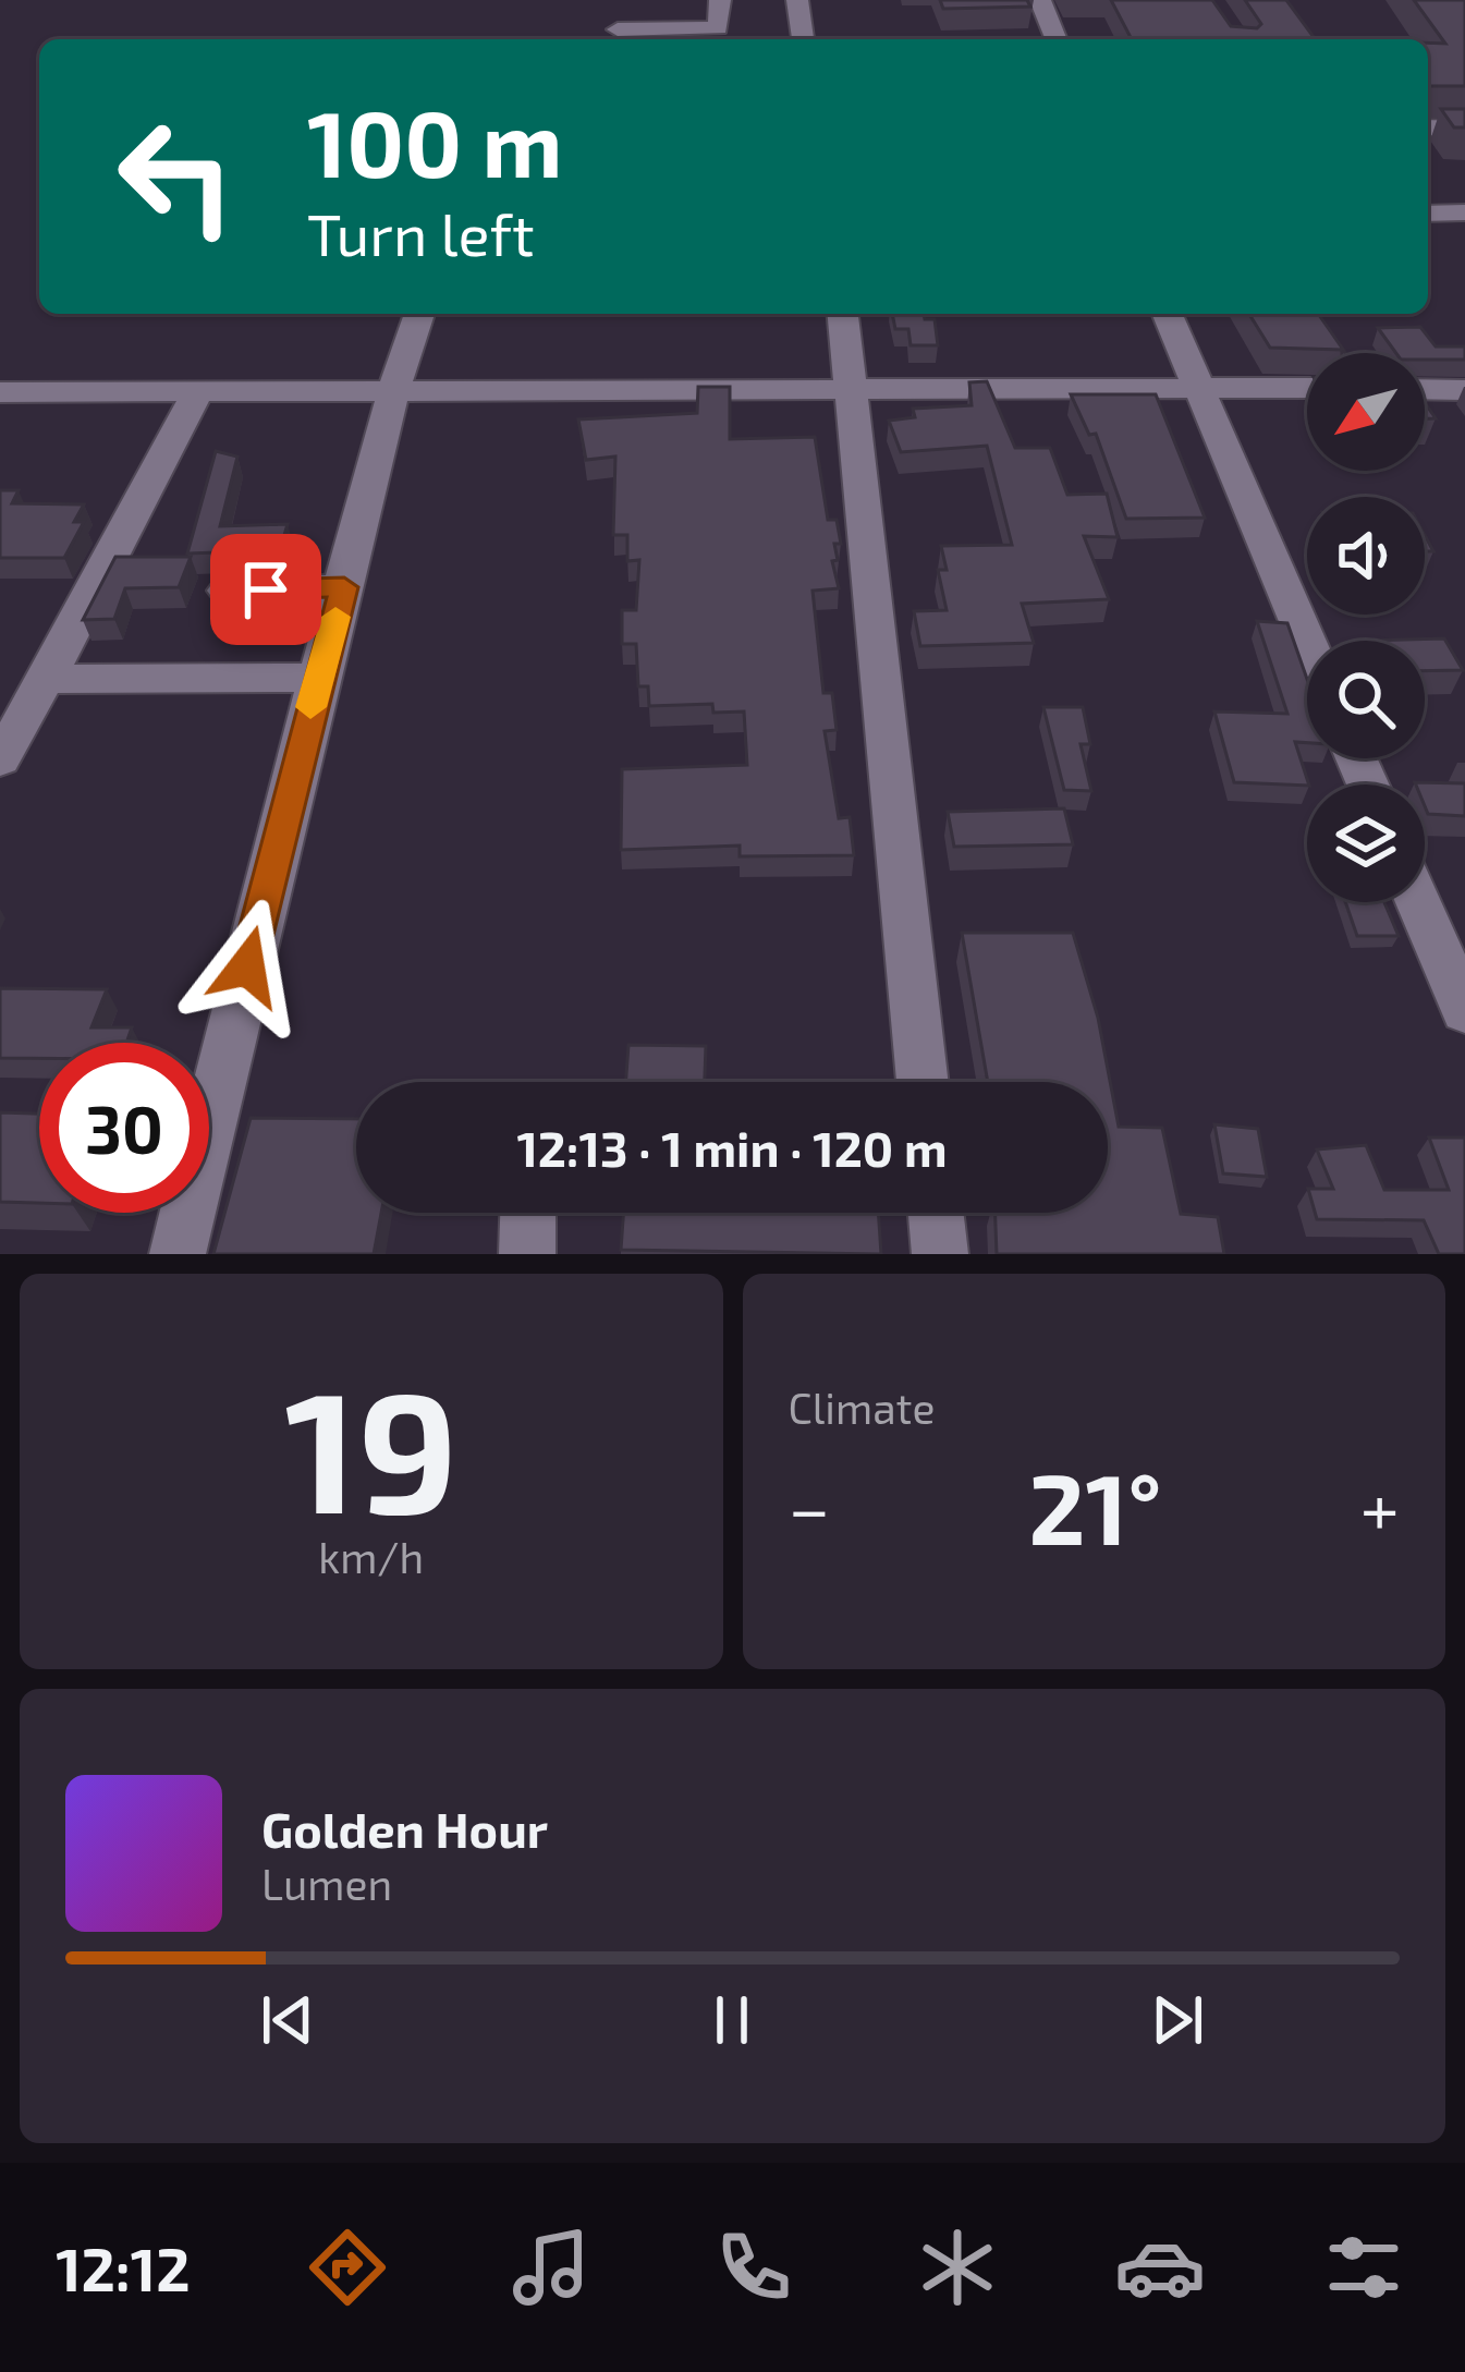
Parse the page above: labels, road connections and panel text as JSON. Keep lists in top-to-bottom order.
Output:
{
  "north": "bottom left",
  "page": {
    "turn": ["100 m", "Turn left"],
    "limit": "30",
    "trip": "12:13 · 1 min · 120 m",
    "tile": [
      ["19", "km/h"],
      "Climate"
    ],
    "heat": ["−", "21°", "+"],
    "song": ["Golden Hour", "Lumen"],
    "tabs": "12:12"
  }
}
